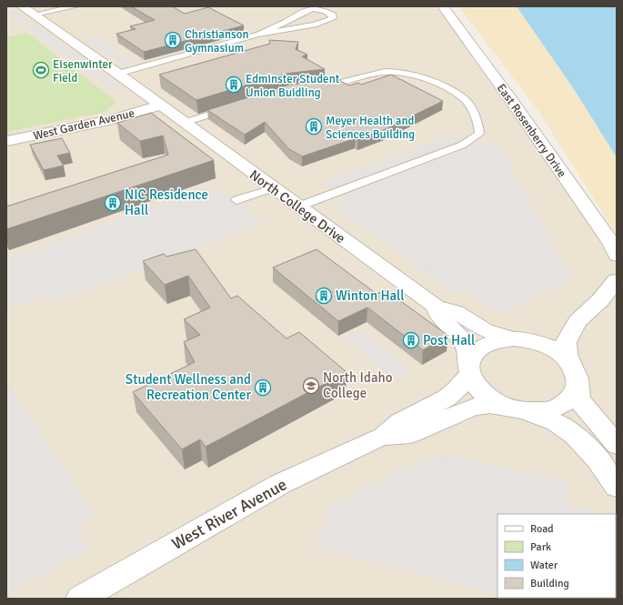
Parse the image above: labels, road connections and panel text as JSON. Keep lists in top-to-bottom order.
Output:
{
  "streets": {
    "street": [
      "West Garden Avenue",
      "East Rosenberry Drive",
      "North College Drive",
      "West River Avenue"
    ]
  },
  "crossings": [
    ["West Garden Avenue", "North College Drive"],
    ["North College Drive", "West River Avenue"]
  ],
  "places": {
    "building": [
      "Christianson Gymnasium",
      "Edminster Student Union Buidling",
      "Meyer Health and Sciences Building",
      "NIC Residence Hall",
      "Winton Hall",
      "Post Hall",
      "Student Wellness and Recreation Center"
    ],
    "sports": ["Eisenwinter Field"],
    "school or university": ["North Idaho College"]
  },
  "legend": [
    "Road",
    "Park",
    "Water",
    "Building"
  ]
}
